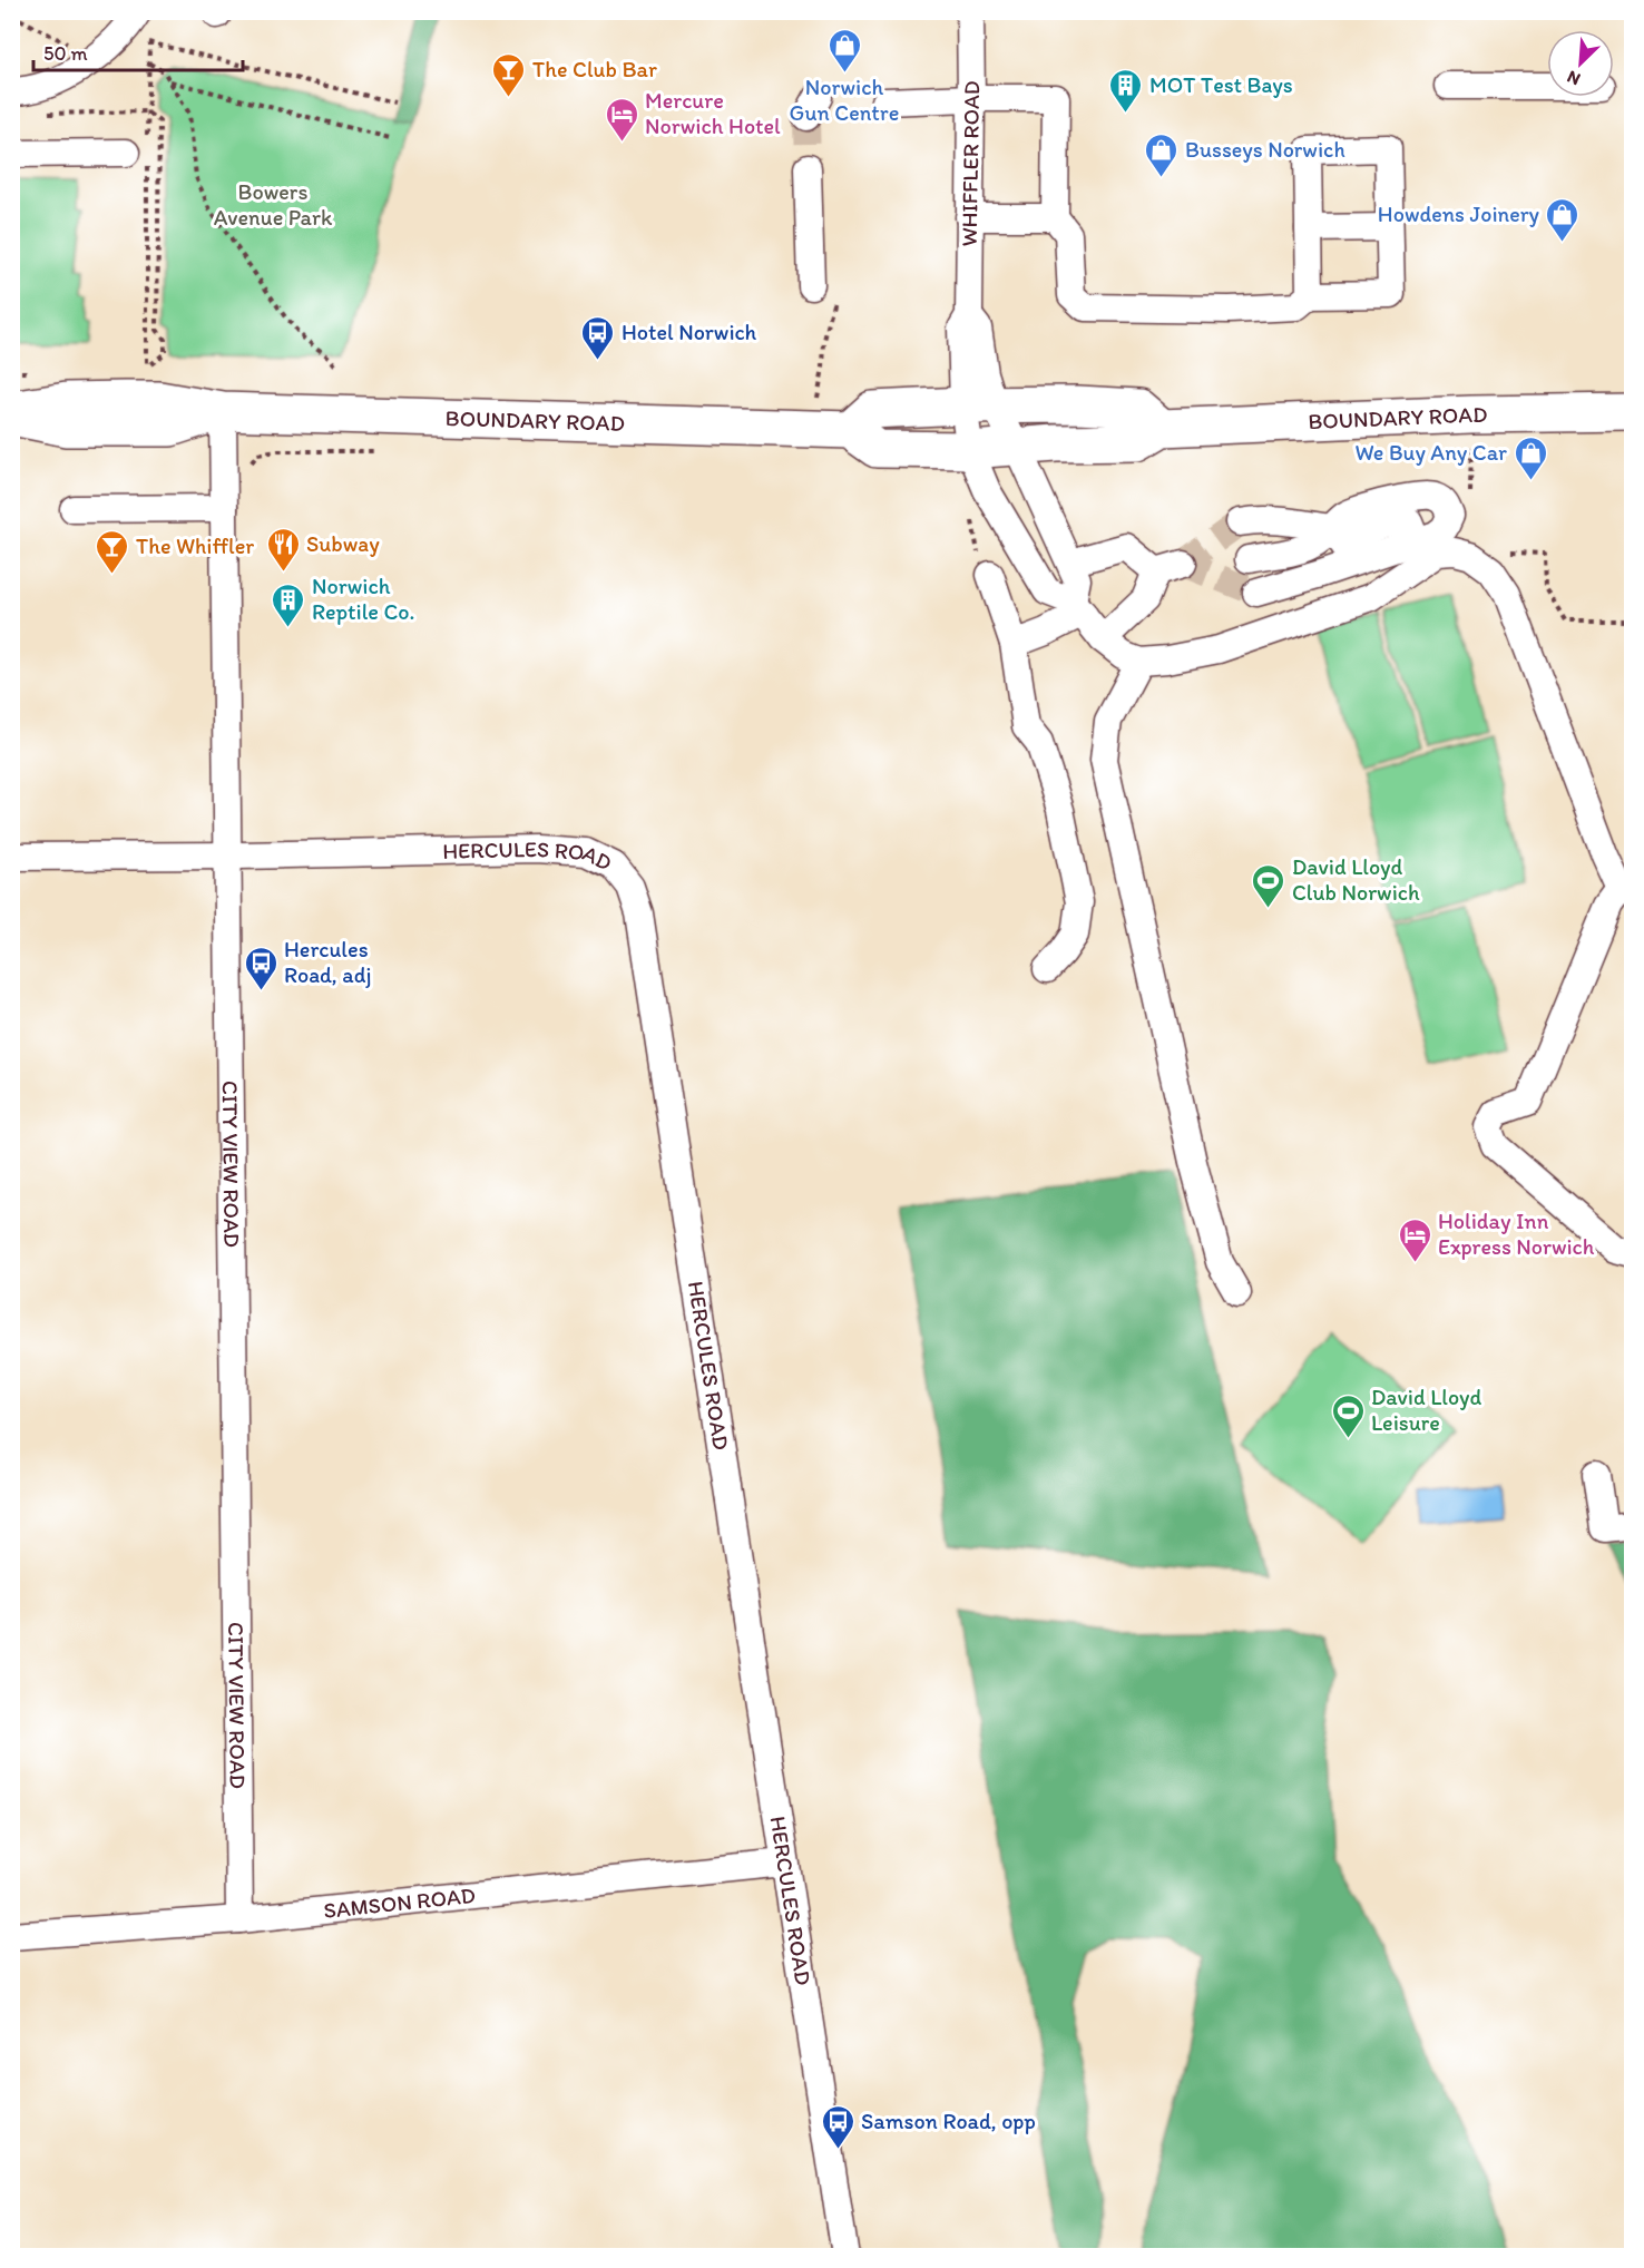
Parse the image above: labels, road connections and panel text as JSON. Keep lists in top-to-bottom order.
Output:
{
  "streets": {
    "highway": ["BOUNDARY ROAD"],
    "street": [
      "WHIFFLER ROAD",
      "HERCULES ROAD",
      "CITY VIEW ROAD",
      "SAMSON ROAD"
    ]
  },
  "crossings": [
    ["WHIFFLER ROAD", "BOUNDARY ROAD"],
    ["BOUNDARY ROAD", "CITY VIEW ROAD"],
    ["HERCULES ROAD", "CITY VIEW ROAD"],
    ["HERCULES ROAD", "SAMSON ROAD"],
    ["CITY VIEW ROAD", "SAMSON ROAD"]
  ],
  "parks": ["Bowers Avenue Park"],
  "places": {
    "shop": [
      "Norwich Gun Centre",
      "Busseys Norwich",
      "Howdens Joinery",
      "We Buy Any Car"
    ],
    "bar": ["The Club Bar", "The Whiffler"],
    "building": ["MOT Test Bays", "Norwich Reptile Co."],
    "hotel": ["Mercure Norwich Hotel", "Holiday Inn Express Norwich"],
    "bus stop": ["Hotel Norwich", "Hercules Road, adj", "Samson Road, opp"],
    "restaurant": ["Subway"],
    "sports": ["David Lloyd Club Norwich", "David Lloyd Leisure"]
  },
  "scale_bar": "50 m",
  "north": "bottom left"
}
